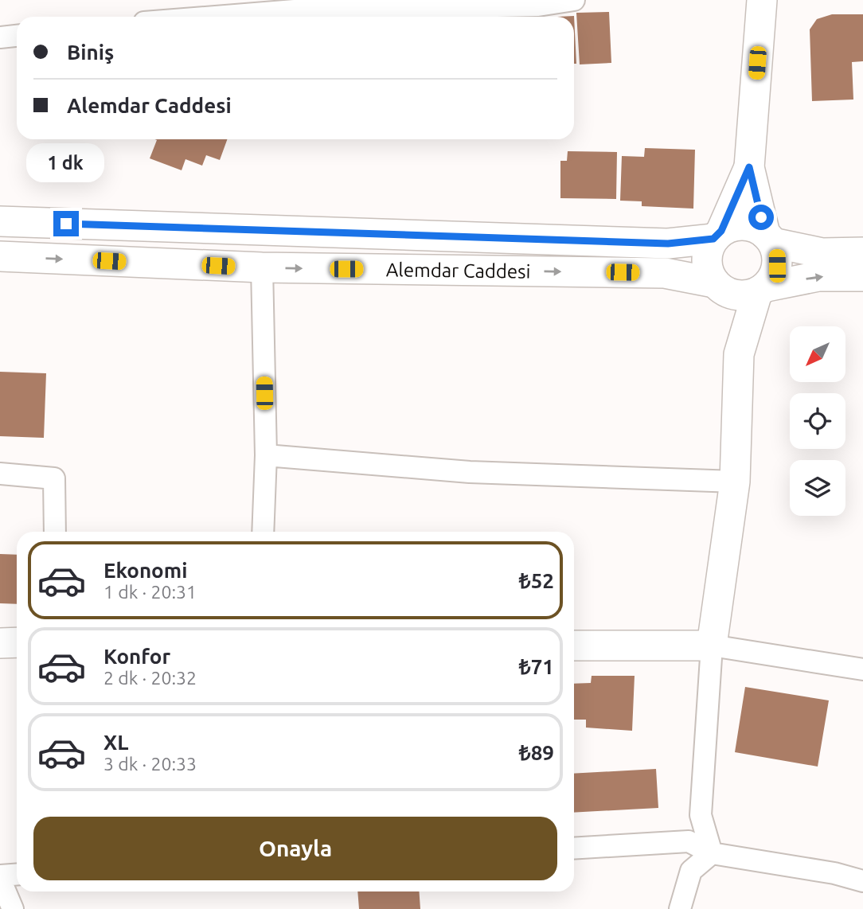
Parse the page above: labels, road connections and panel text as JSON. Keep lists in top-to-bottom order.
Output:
{
  "streets": {
    "main road": ["Alemdar Caddesi"]
  },
  "north": "bottom left",
  "page": {
    "banner": ["Biniş", "Alemdar Caddesi"],
    "bubble": "1 dk",
    "list": [
      {
        "name": "Ekonomi",
        "note": "1 dk · 20:31",
        "value": "₺52"
      },
      {
        "name": "Konfor",
        "note": "2 dk · 20:32",
        "value": "₺71"
      },
      {
        "name": "XL",
        "note": "3 dk · 20:33",
        "value": "₺89"
      }
    ],
    "buttons": "Onayla"
  }
}
